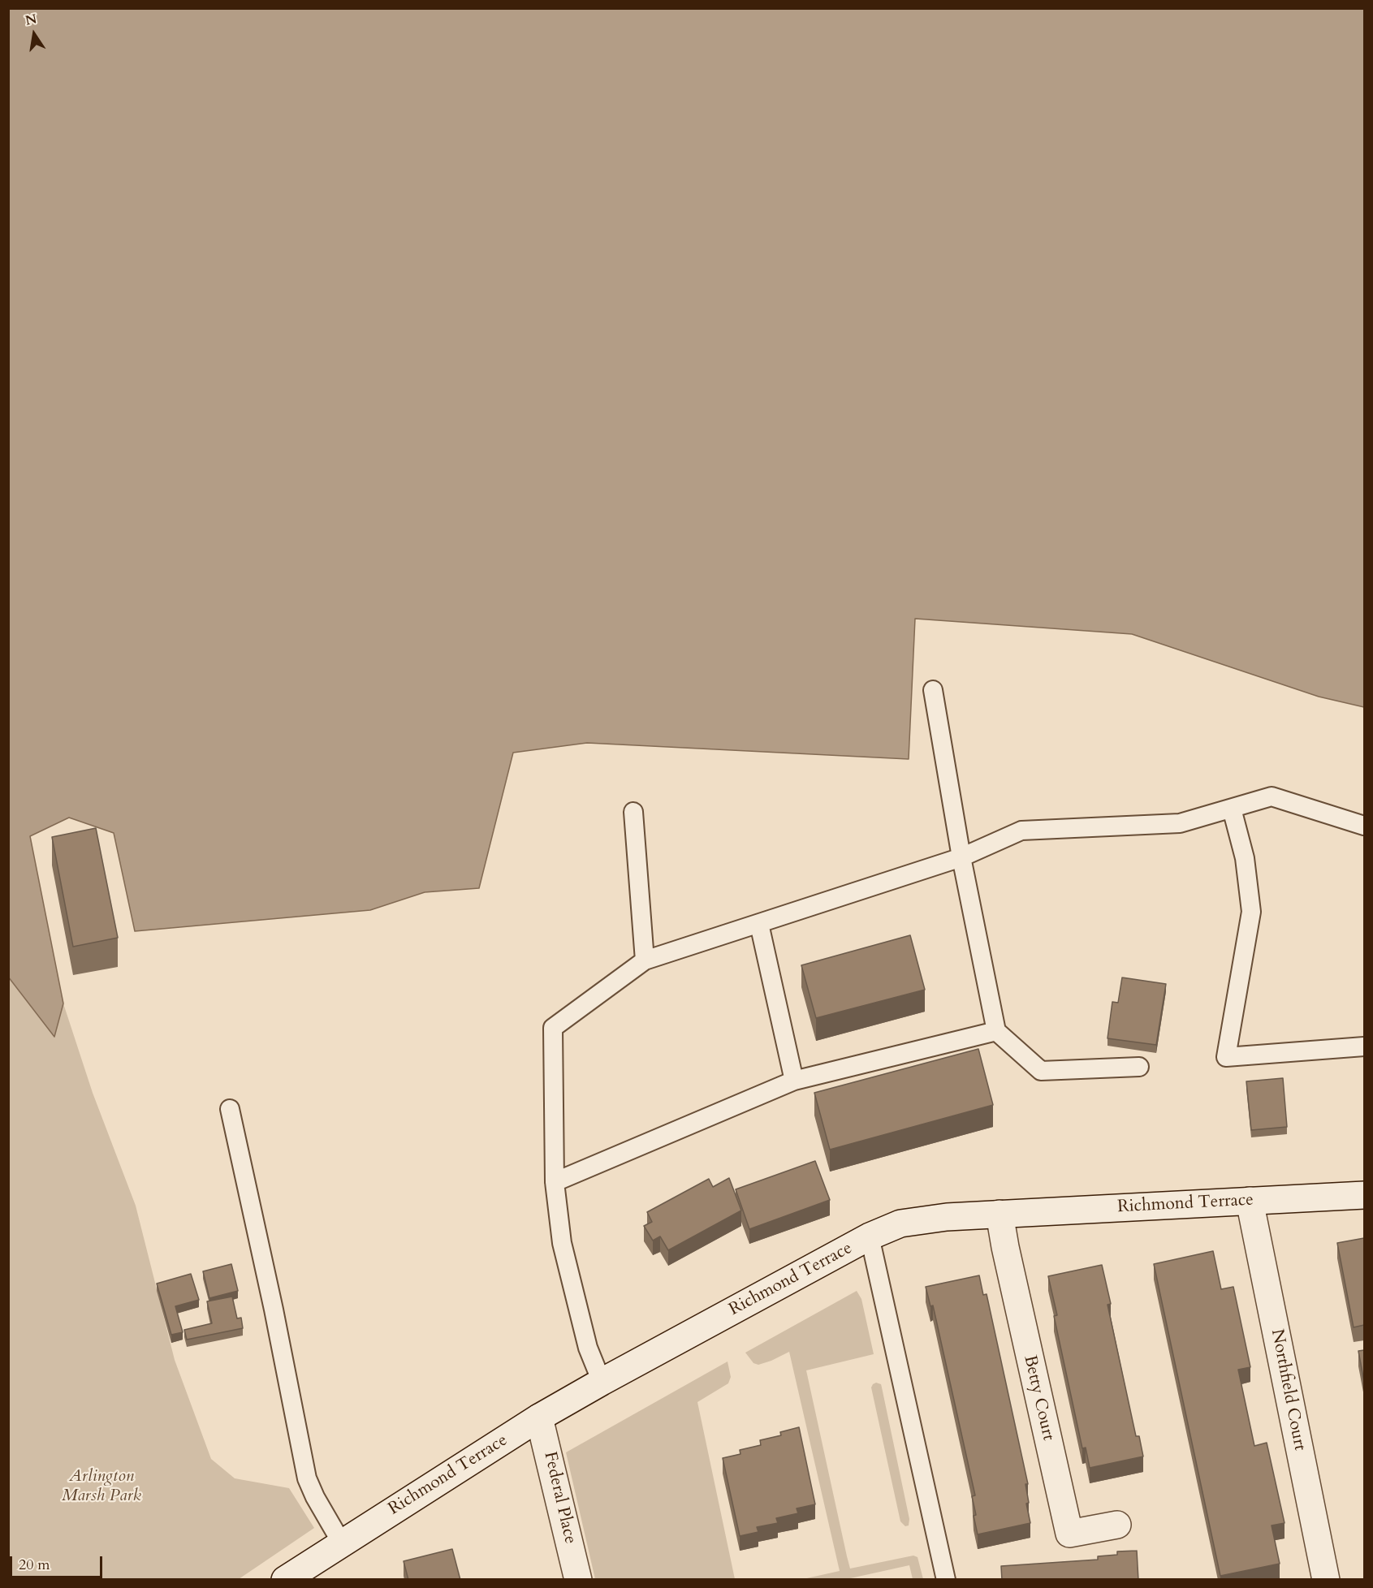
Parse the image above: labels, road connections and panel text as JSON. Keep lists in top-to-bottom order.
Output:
{
  "streets": {
    "street": [
      "Richmond Terrace",
      "Northfield Court",
      "Betty Court",
      "Federal Place"
    ]
  },
  "crossings": [
    ["Richmond Terrace", "Northfield Court"],
    ["Richmond Terrace", "Betty Court"],
    ["Richmond Terrace", "Federal Place"]
  ],
  "parks": ["Arlington Marsh Park"],
  "scale_bar": "20 m",
  "north": "top"
}
